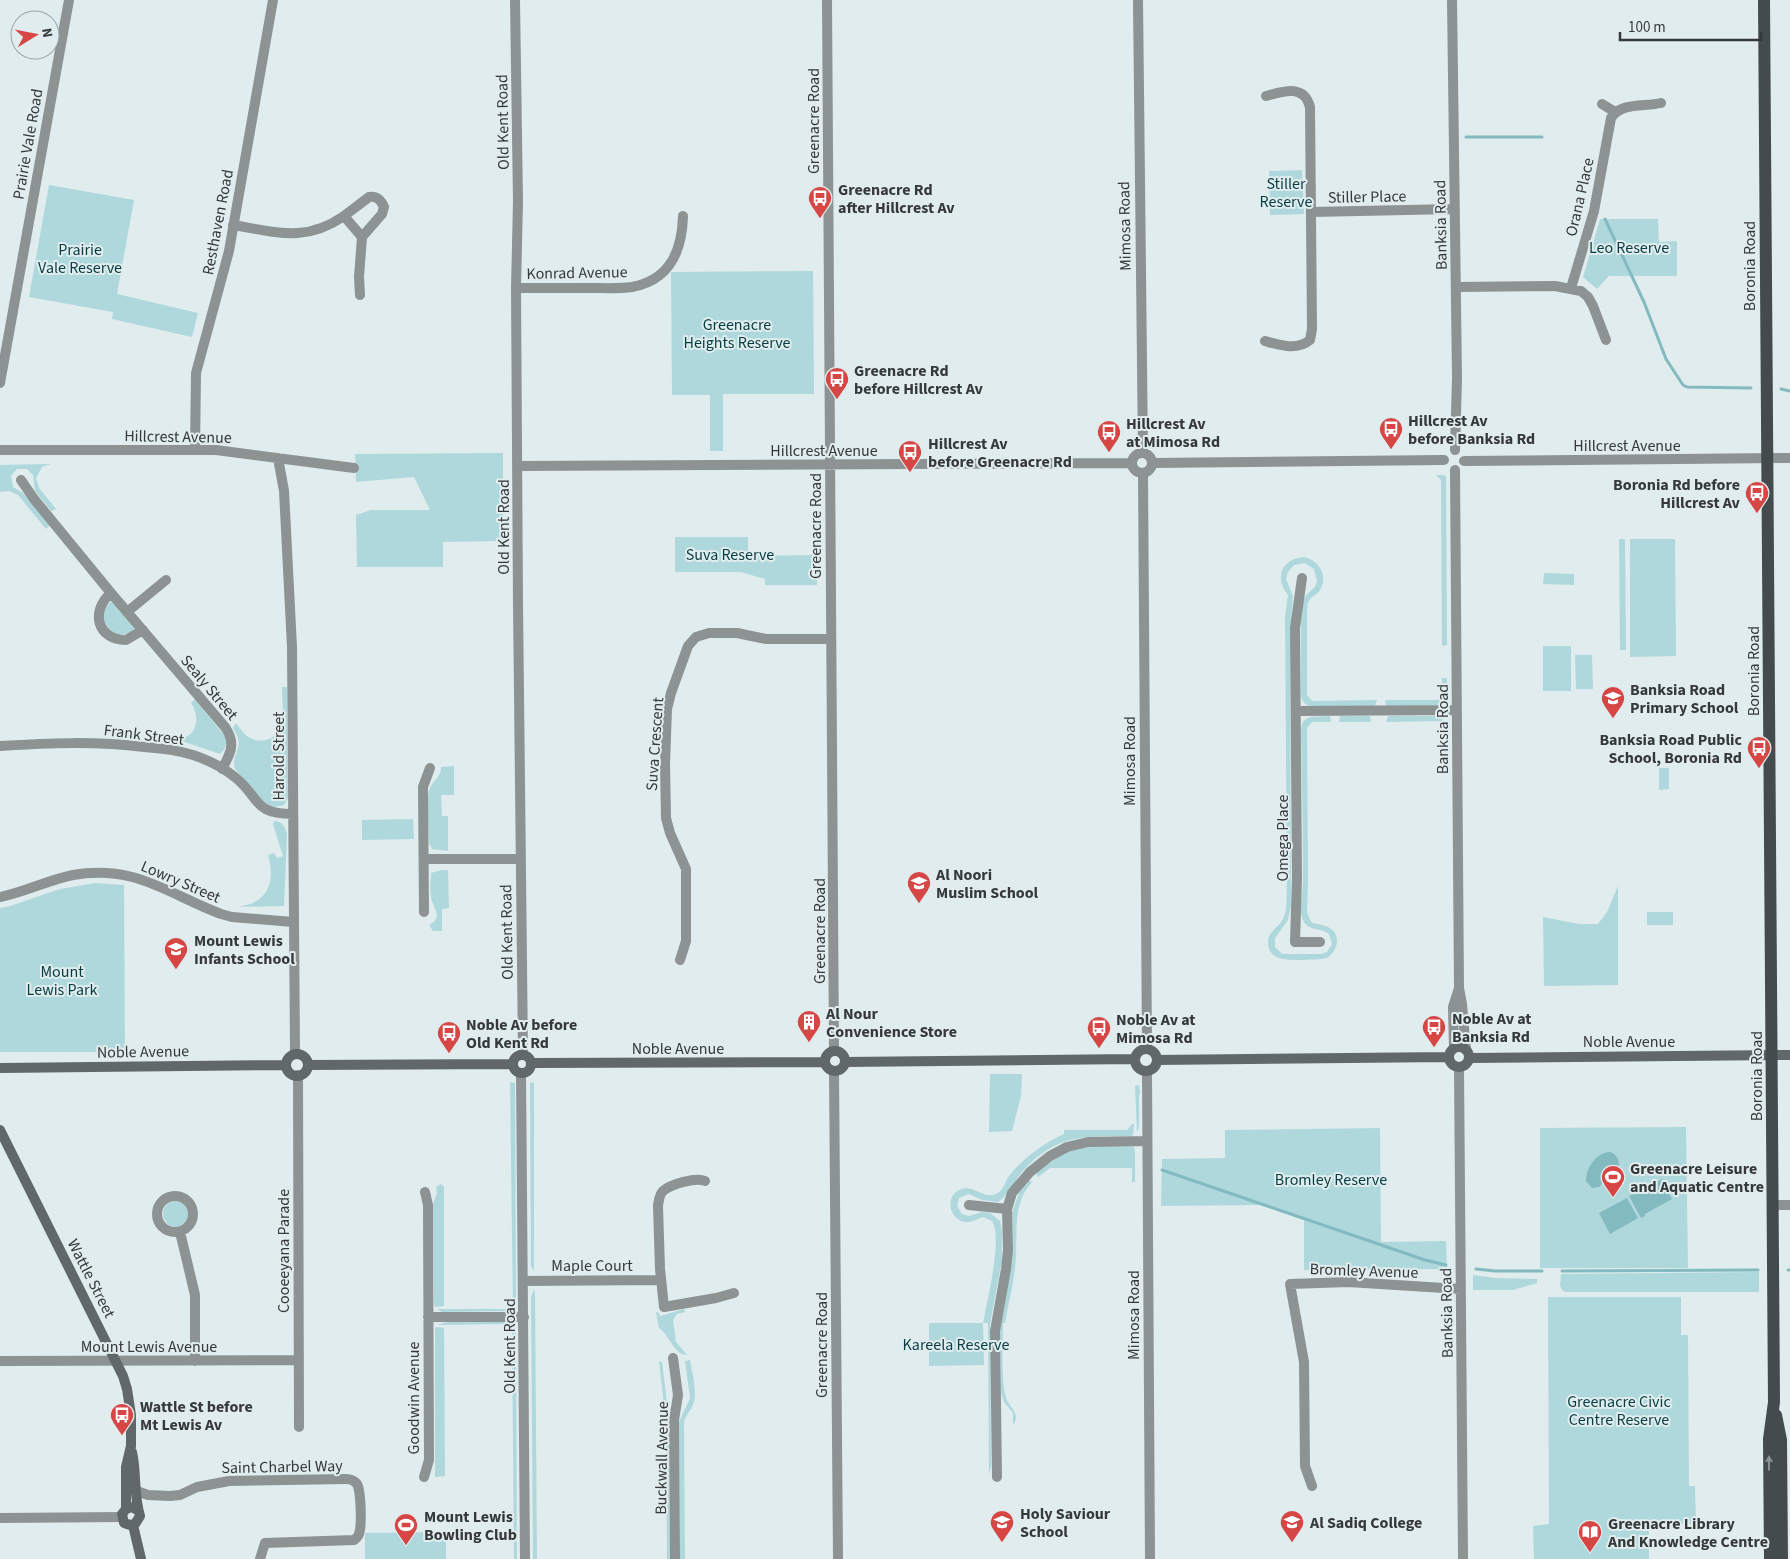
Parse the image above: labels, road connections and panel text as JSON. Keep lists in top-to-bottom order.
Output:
{
  "streets": {
    "main road": ["Boronia Road"],
    "street": [
      "Greenacre Road",
      "Old Kent Road",
      "Prairie Vale Road",
      "Stiller Place",
      "Orana Place",
      "Resthaven Road",
      "Banksia Road",
      "Mimosa Road",
      "Konrad Avenue",
      "Hillcrest Avenue",
      "Sealy Street",
      "Frank Street",
      "Suva Crescent",
      "Harold Street",
      "Omega Place",
      "Lowry Street",
      "Noble Avenue",
      "Cooeeyana Parade",
      "Maple Court",
      "Bromley Avenue",
      "Wattle Street",
      "Mount Lewis Avenue",
      "Goodwin Avenue",
      "Buckwall Avenue",
      "Saint Charbel Way"
    ]
  },
  "crossings": [
    ["Greenacre Road", "Hillcrest Avenue"],
    ["Greenacre Road", "Suva Crescent"],
    ["Greenacre Road", "Noble Avenue"],
    ["Old Kent Road", "Konrad Avenue"],
    ["Old Kent Road", "Hillcrest Avenue"],
    ["Old Kent Road", "Noble Avenue"],
    ["Old Kent Road", "Maple Court"],
    ["Stiller Place", "Banksia Road"],
    ["Resthaven Road", "Hillcrest Avenue"],
    ["Banksia Road", "Hillcrest Avenue"],
    ["Banksia Road", "Noble Avenue"],
    ["Banksia Road", "Bromley Avenue"],
    ["Mimosa Road", "Hillcrest Avenue"],
    ["Boronia Road", "Hillcrest Avenue"],
    ["Boronia Road", "Noble Avenue"],
    ["Hillcrest Avenue", "Harold Street"],
    ["Sealy Street", "Frank Street"],
    ["Frank Street", "Harold Street"],
    ["Harold Street", "Lowry Street"],
    ["Harold Street", "Noble Avenue"],
    ["Harold Street", "Cooeeyana Parade"],
    ["Noble Avenue", "Cooeeyana Parade"],
    ["Cooeeyana Parade", "Mount Lewis Avenue"],
    ["Wattle Street", "Mount Lewis Avenue"],
    ["Wattle Street", "Saint Charbel Way"]
  ],
  "parks": [
    "Stiller Reserve",
    "Leo Reserve",
    "Prairie Vale Reserve",
    "Greenacre Heights Reserve",
    "Suva Reserve",
    "Mount Lewis Park",
    "Bromley Reserve",
    "Kareela Reserve",
    "Greenacre Civic Centre Reserve"
  ],
  "places": {
    "bus stop": [
      "Greenacre Rd after Hillcrest Av",
      "Greenacre Rd before Hillcrest Av",
      "Hillcrest Av before Banksia Rd",
      "Hillcrest Av at Mimosa Rd",
      "Hillcrest Av before Greenacre Rd",
      "Boronia Rd before Hillcrest Av",
      "Banksia Road Public School, Boronia Rd",
      "Noble Av at Banksia Rd",
      "Noble Av at Mimosa Rd",
      "Noble Av before Old Kent Rd",
      "Wattle St before Mt Lewis Av"
    ],
    "school or university": [
      "Banksia Road Primary School",
      "Al Noori Muslim School",
      "Mount Lewis Infants School",
      "Holy Saviour School",
      "Al Sadiq College"
    ],
    "building": ["Al Nour Convenience Store"],
    "sports": ["Greenacre Leisure and Aquatic Centre", "Mount Lewis Bowling Club"],
    "library": ["Greenacre Library And Knowledge Centre"]
  },
  "scale_bar": "100 m",
  "north": "right"
}
